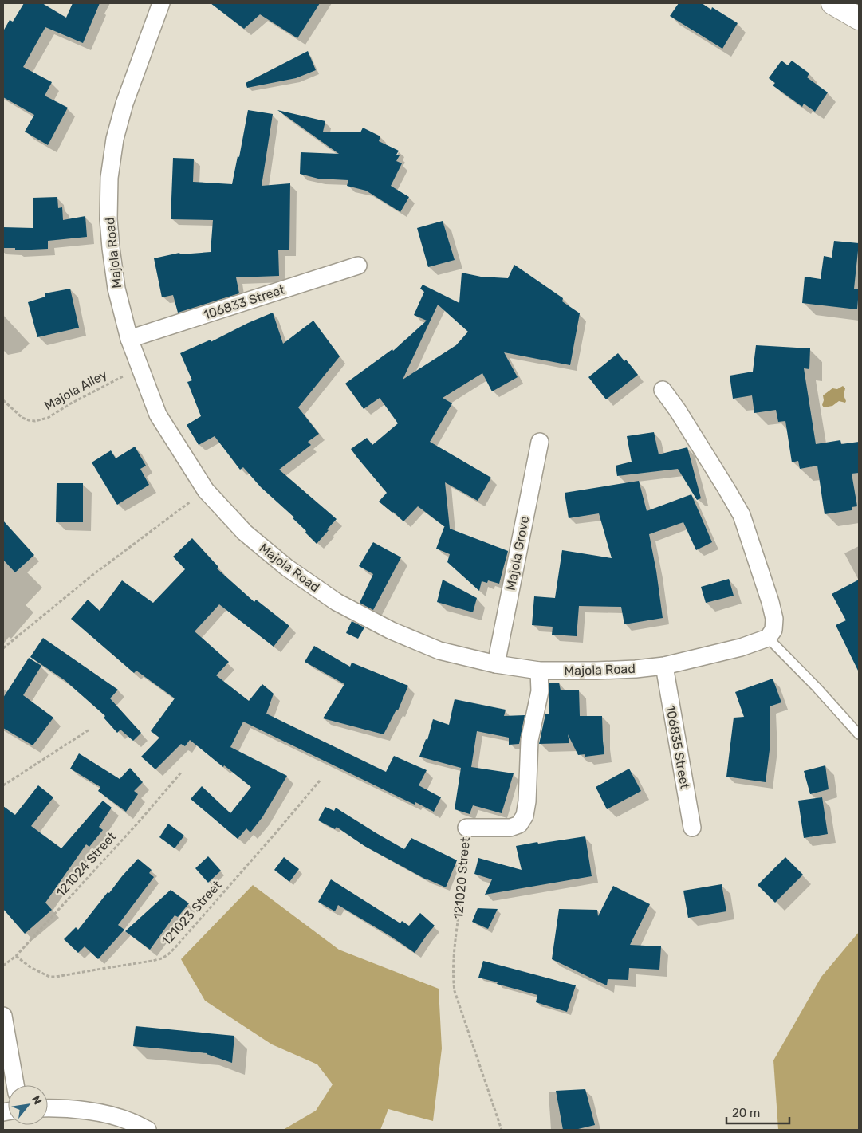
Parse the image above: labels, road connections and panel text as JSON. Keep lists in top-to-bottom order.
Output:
{
  "streets": {
    "street": [
      "Majola Road",
      "106833 Street",
      "Majola Grove",
      "106835 Street",
      "121020 Street"
    ],
    "path": ["Majola Alley", "121024 Street", "121023 Street"]
  },
  "crossings": [
    ["Majola Road", "106833 Street"],
    ["Majola Road", "Majola Alley"],
    ["Majola Road", "Majola Grove"],
    ["Majola Road", "106835 Street"],
    ["Majola Road", "121020 Street"],
    ["121024 Street", "121023 Street"]
  ],
  "scale_bar": "20 m",
  "north": "top right"
}
